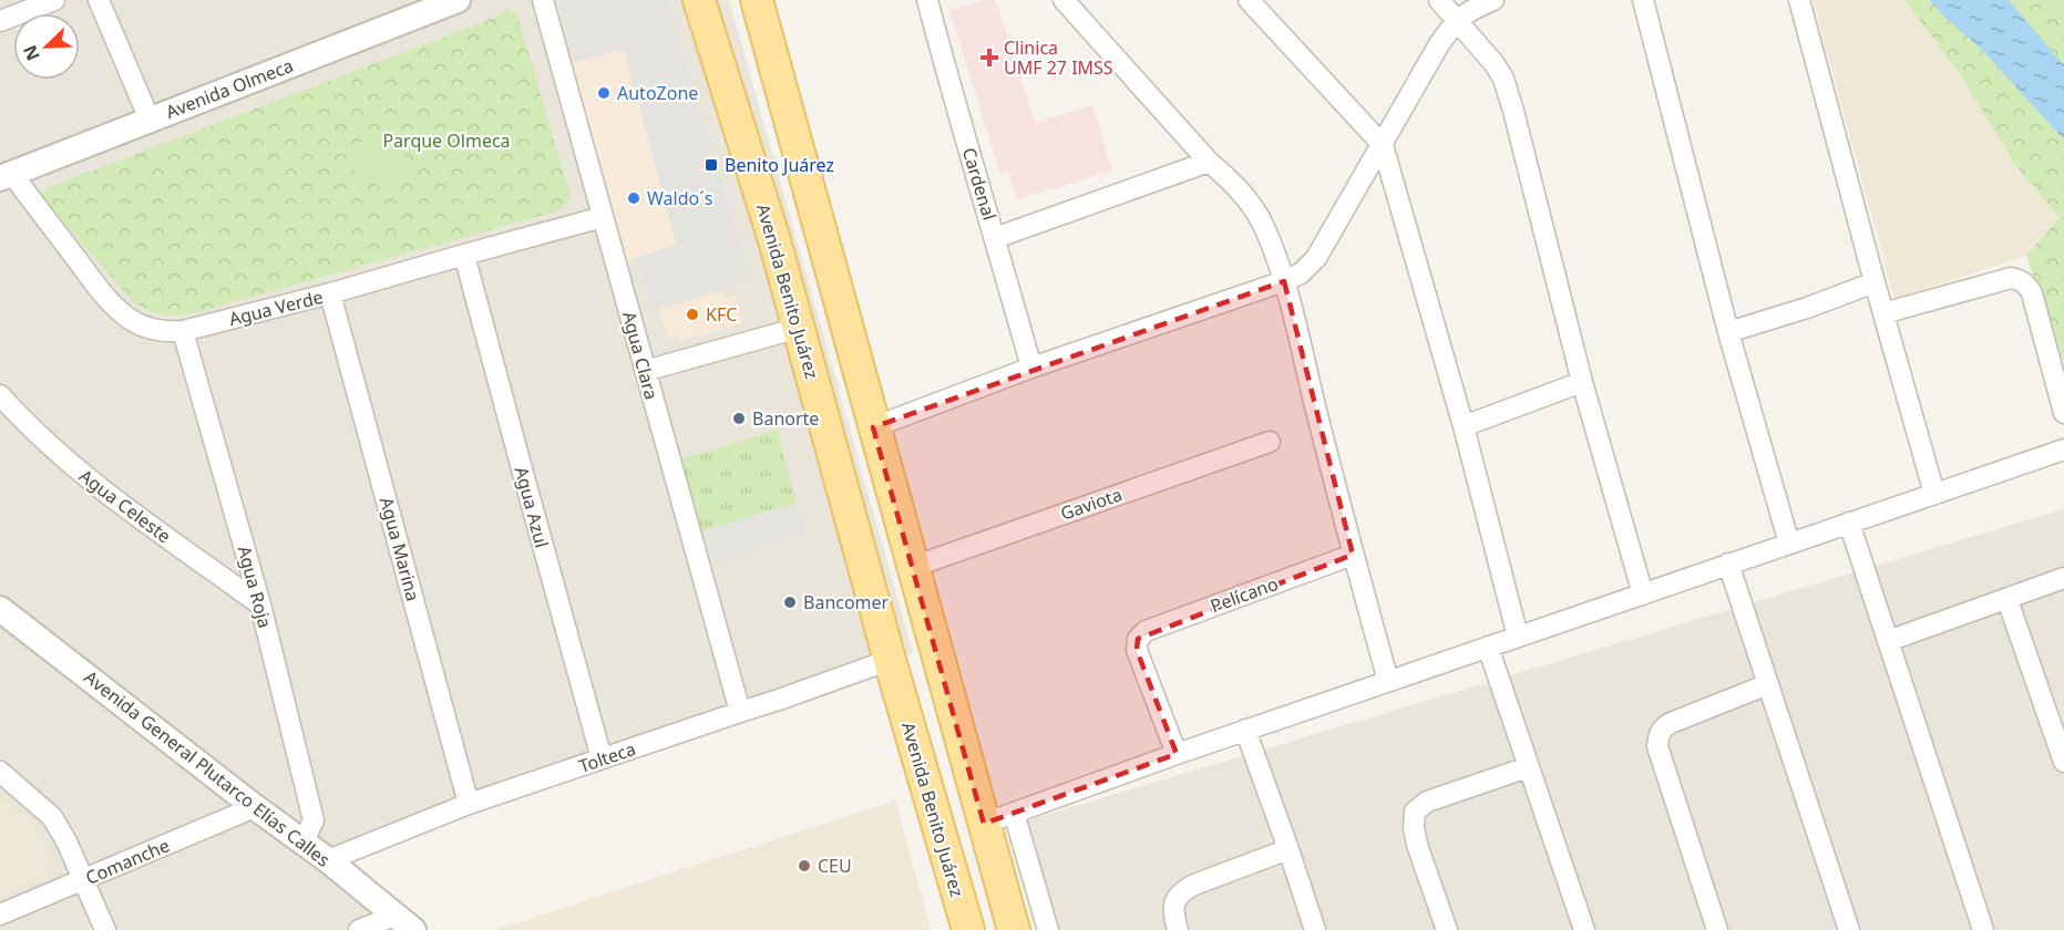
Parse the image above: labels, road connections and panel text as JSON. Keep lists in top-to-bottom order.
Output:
{
  "streets": {
    "main road": ["Avenida Benito Juárez"],
    "street": [
      "Avenida Olmeca",
      "Cardenal",
      "Agua Verde",
      "Agua Clara",
      "Gaviota",
      "Agua Celeste",
      "Agua Azul",
      "Agua Marina",
      "Agua Roja",
      "Pelícano",
      "Tolteca",
      "Avenida General Plutarco Elías Calles",
      "Comanche"
    ]
  },
  "crossings": [
    ["Avenida Olmeca", "Agua Verde"],
    ["Avenida Benito Juárez", "Tolteca"],
    ["Agua Verde", "Agua Clara"],
    ["Agua Verde", "Agua Azul"],
    ["Agua Verde", "Agua Marina"],
    ["Agua Verde", "Agua Roja"],
    ["Agua Clara", "Tolteca"],
    ["Agua Celeste", "Agua Roja"],
    ["Agua Azul", "Tolteca"],
    ["Agua Marina", "Tolteca"],
    ["Agua Roja", "Avenida General Plutarco Elías Calles"],
    ["Tolteca", "Avenida General Plutarco Elías Calles"],
    ["Avenida General Plutarco Elías Calles", "Comanche"]
  ],
  "parks": ["Parque Olmeca"],
  "places": {
    "health": ["Clinica UMF 27 IMSS"],
    "other": [
      "AutoZone",
      "Waldo´s",
      "KFC",
      "Banorte",
      "Bancomer",
      "CEU"
    ],
    "transit": ["Benito Juárez"]
  },
  "north": "bottom left"
}
